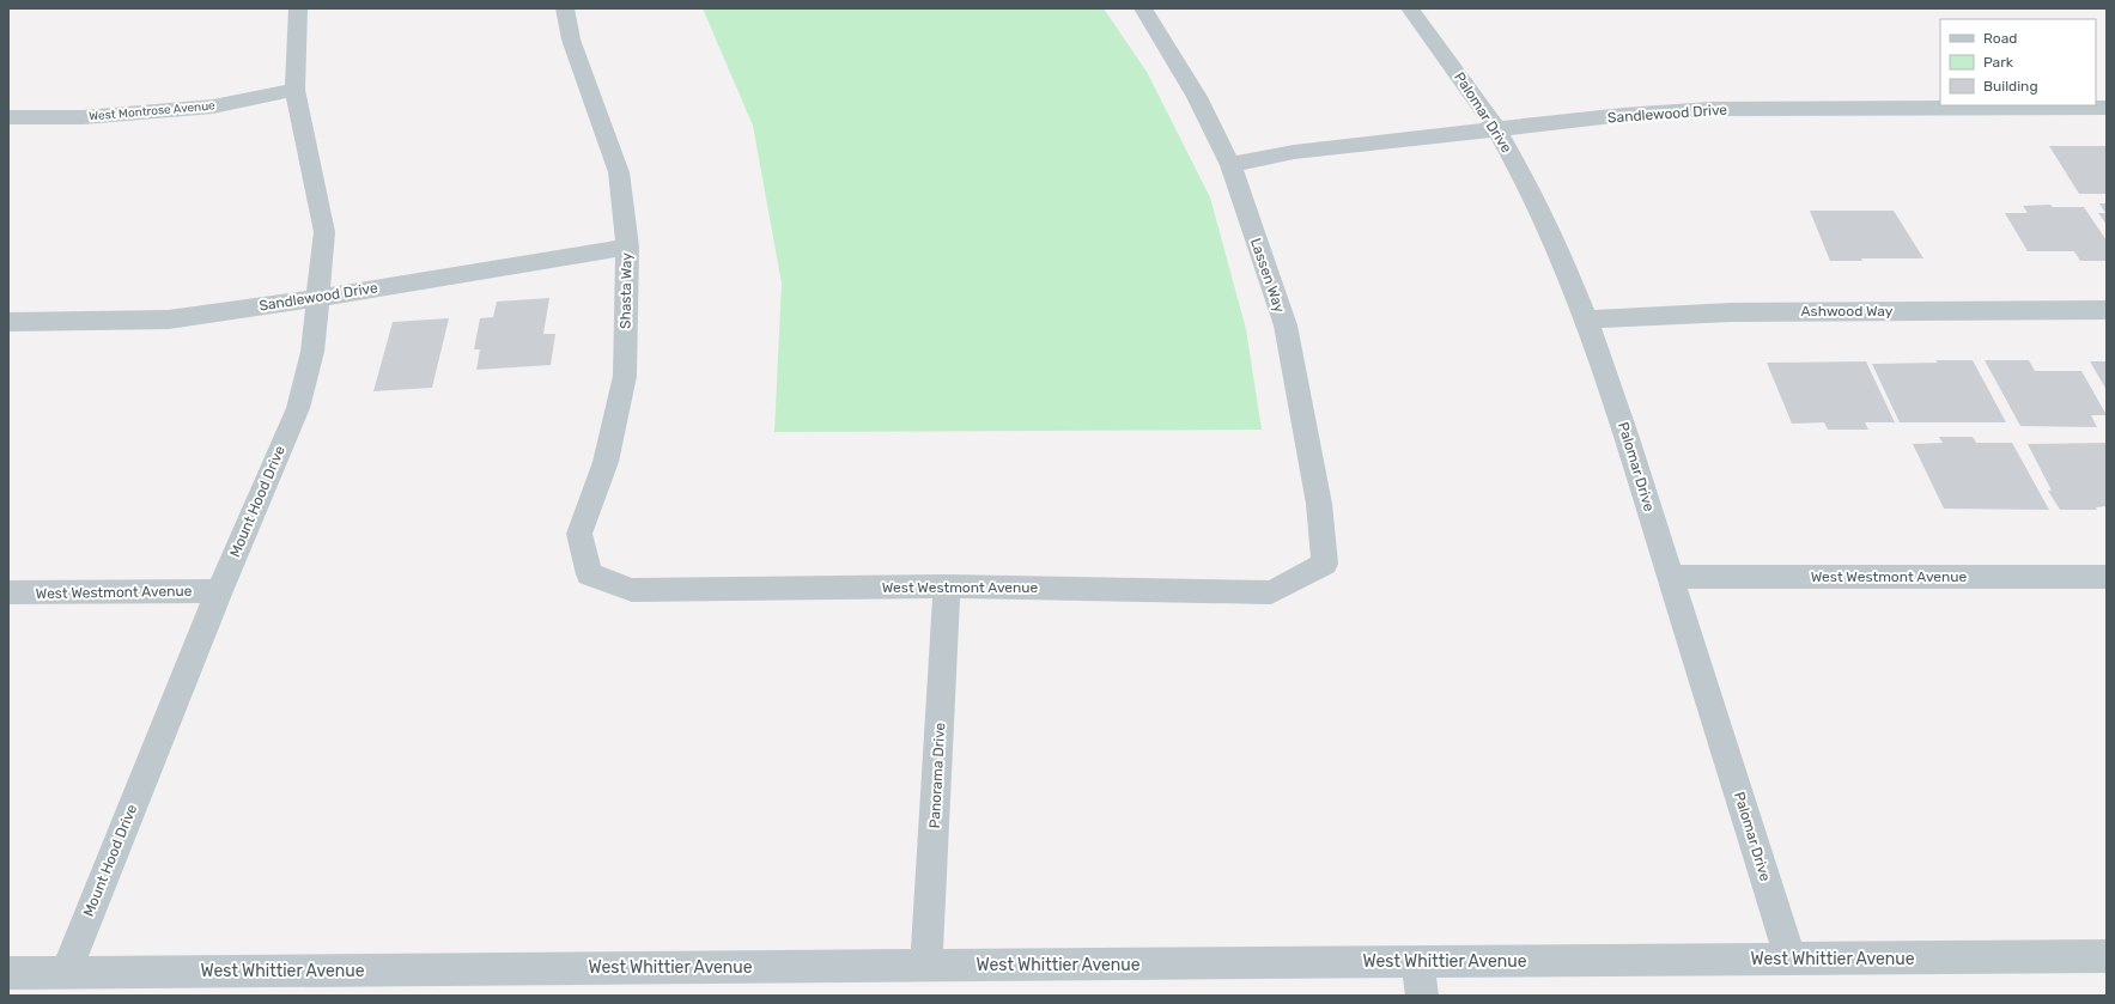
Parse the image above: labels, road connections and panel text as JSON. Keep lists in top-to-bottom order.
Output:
{
  "streets": {
    "street": [
      "West Montrose Avenue",
      "Palomar Drive",
      "Sandlewood Drive",
      "Lassen Way",
      "Shasta Way",
      "Ashwood Way",
      "Mount Hood Drive",
      "West Westmont Avenue",
      "Panorama Drive",
      "West Whittier Avenue"
    ]
  },
  "crossings": [
    ["West Montrose Avenue", "Mount Hood Drive"],
    ["Palomar Drive", "Sandlewood Drive"],
    ["Palomar Drive", "Ashwood Way"],
    ["Palomar Drive", "West Westmont Avenue"],
    ["Palomar Drive", "West Whittier Avenue"],
    ["Sandlewood Drive", "Lassen Way"],
    ["Sandlewood Drive", "Shasta Way"],
    ["Sandlewood Drive", "Mount Hood Drive"],
    ["Lassen Way", "West Westmont Avenue"],
    ["Shasta Way", "West Westmont Avenue"],
    ["Mount Hood Drive", "West Westmont Avenue"],
    ["Mount Hood Drive", "West Whittier Avenue"],
    ["West Westmont Avenue", "Panorama Drive"],
    ["Panorama Drive", "West Whittier Avenue"]
  ],
  "legend": ["Road", "Park", "Building"]
}
